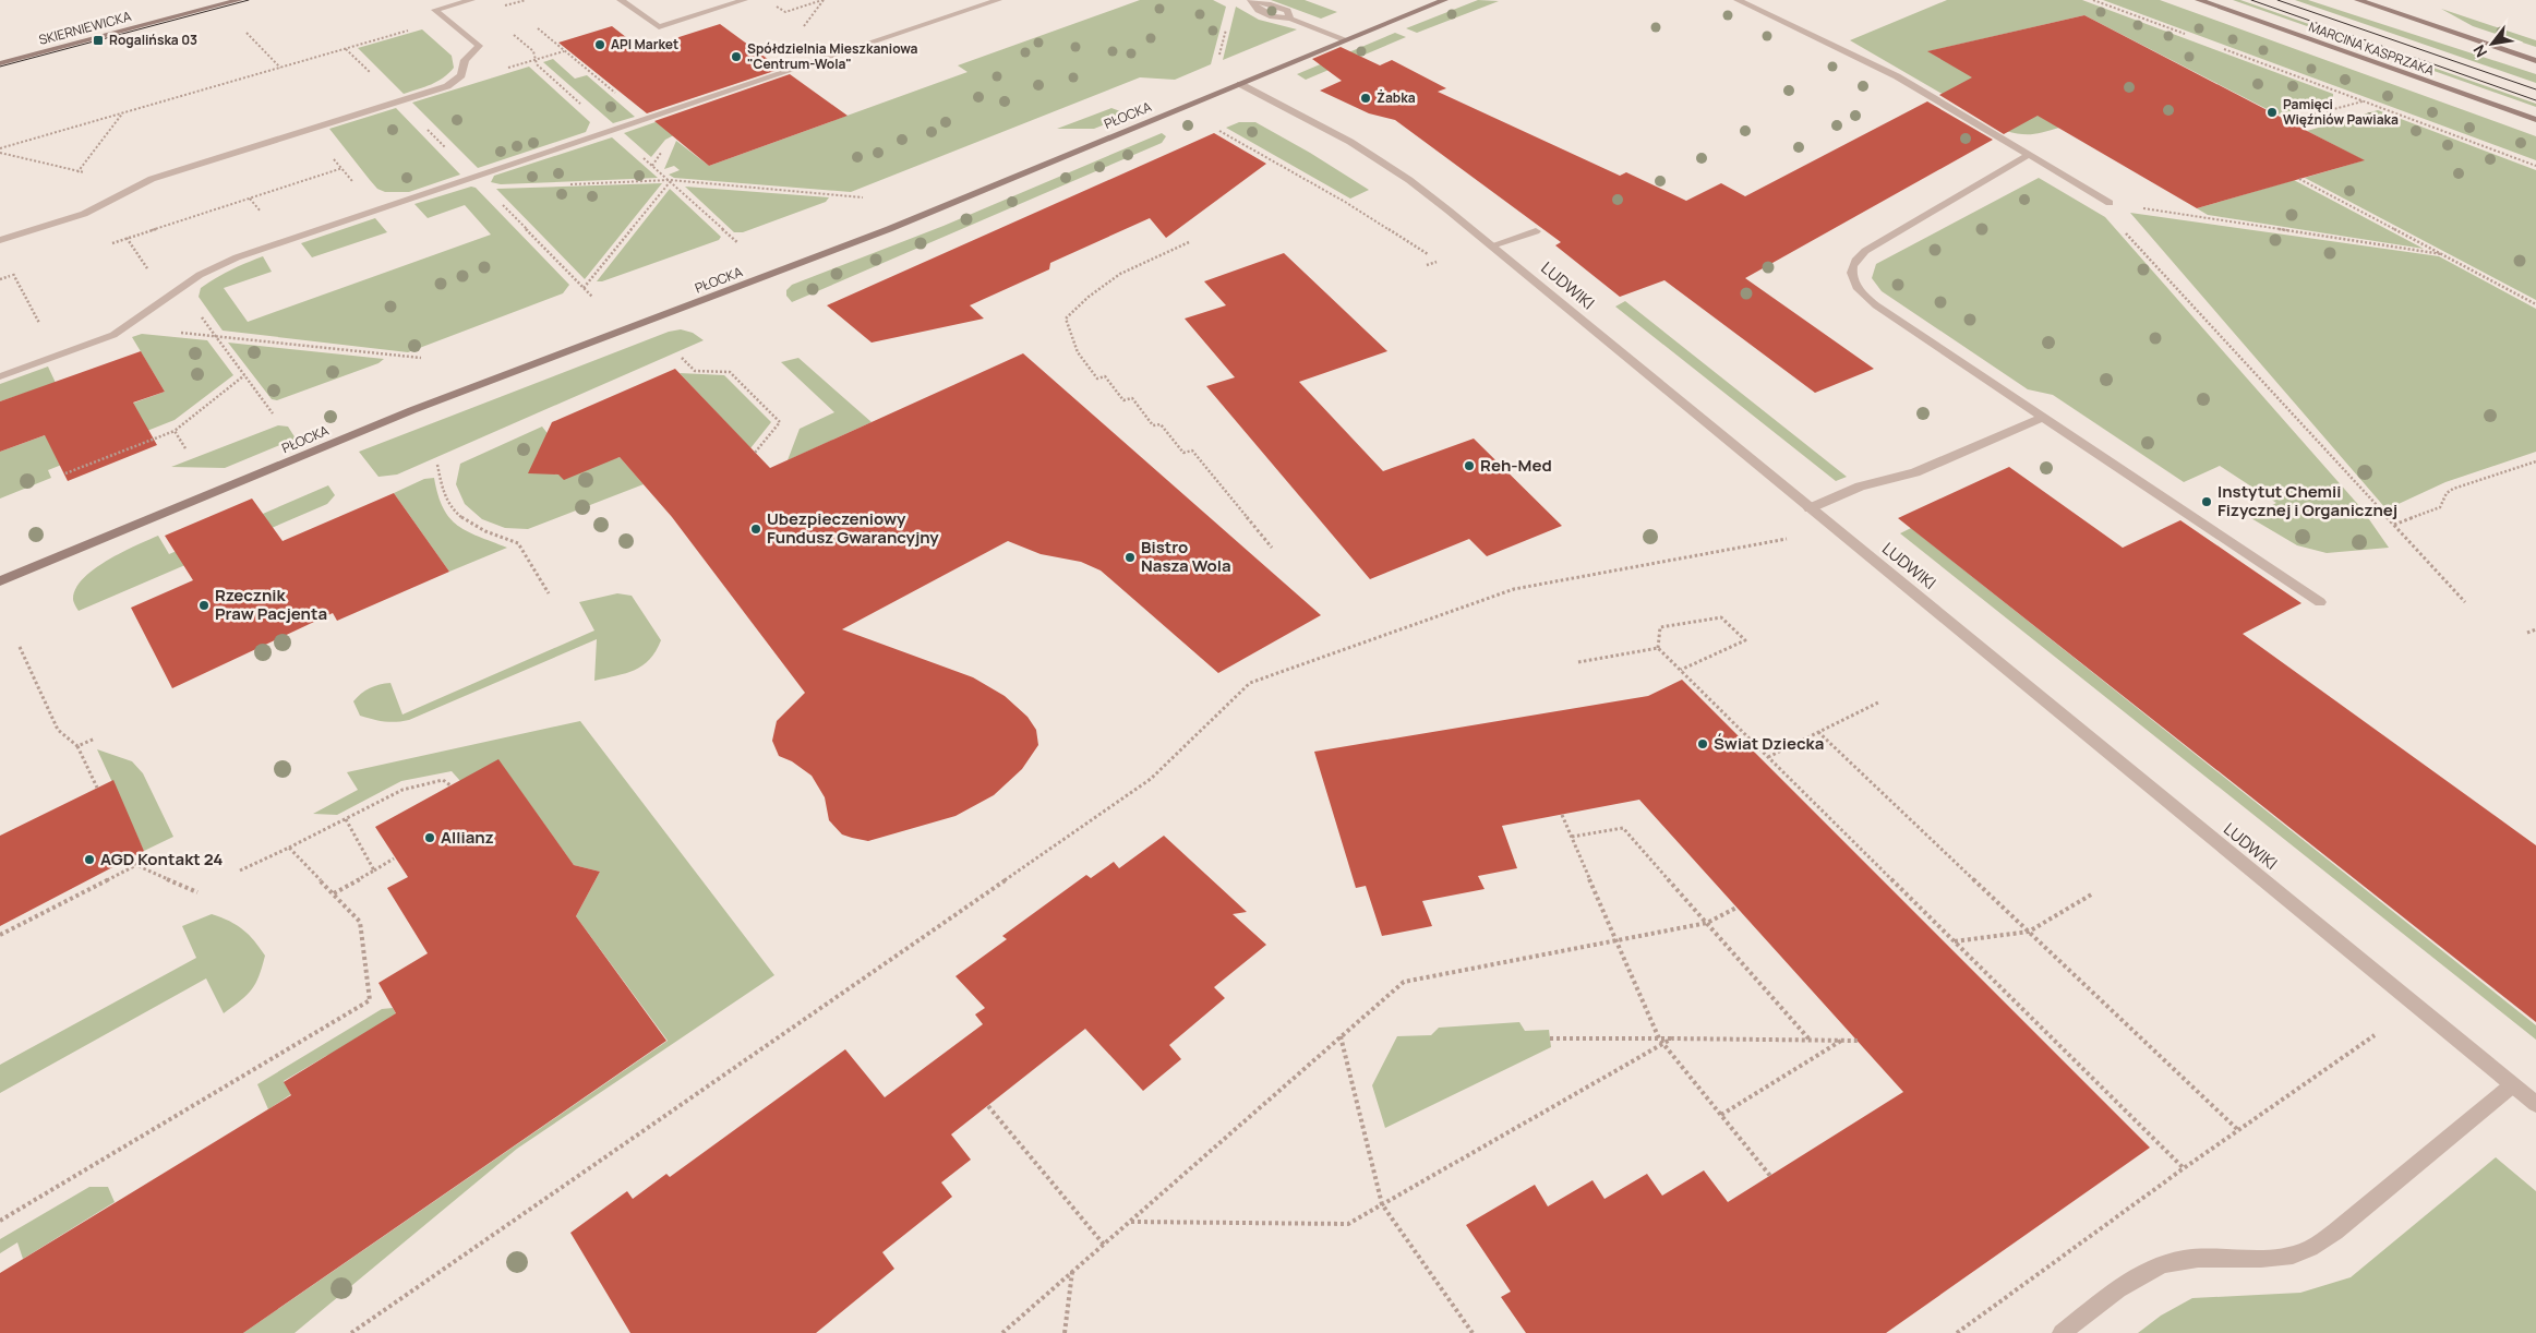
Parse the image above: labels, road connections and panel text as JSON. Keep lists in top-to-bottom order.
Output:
{
  "streets": {
    "street": [
      "SKIERNIEWICKA",
      "MARCINA KASPRZAKA",
      "PŁOCKA",
      "LUDWIKI"
    ]
  },
  "crossings": [
    ["PŁOCKA", "LUDWIKI"]
  ],
  "places": {
    "transit": ["Rogalińska 03"],
    "other": [
      "API Market",
      "Spółdzielnia Mieszkaniowa \"Centrum-Wola\"",
      "Żabka",
      "Pamięci Więźniów Pawiaka",
      "Reh-Med",
      "Instytut Chemii Fizycznej i Organicznej",
      "Ubezpieczeniowy Fundusz Gwarancyjny",
      "Bistro Nasza Wola",
      "Rzecznik Praw Pacjenta",
      "Świat Dziecka",
      "Allianz",
      "AGD Kontakt 24"
    ]
  },
  "north": "bottom left"
}
